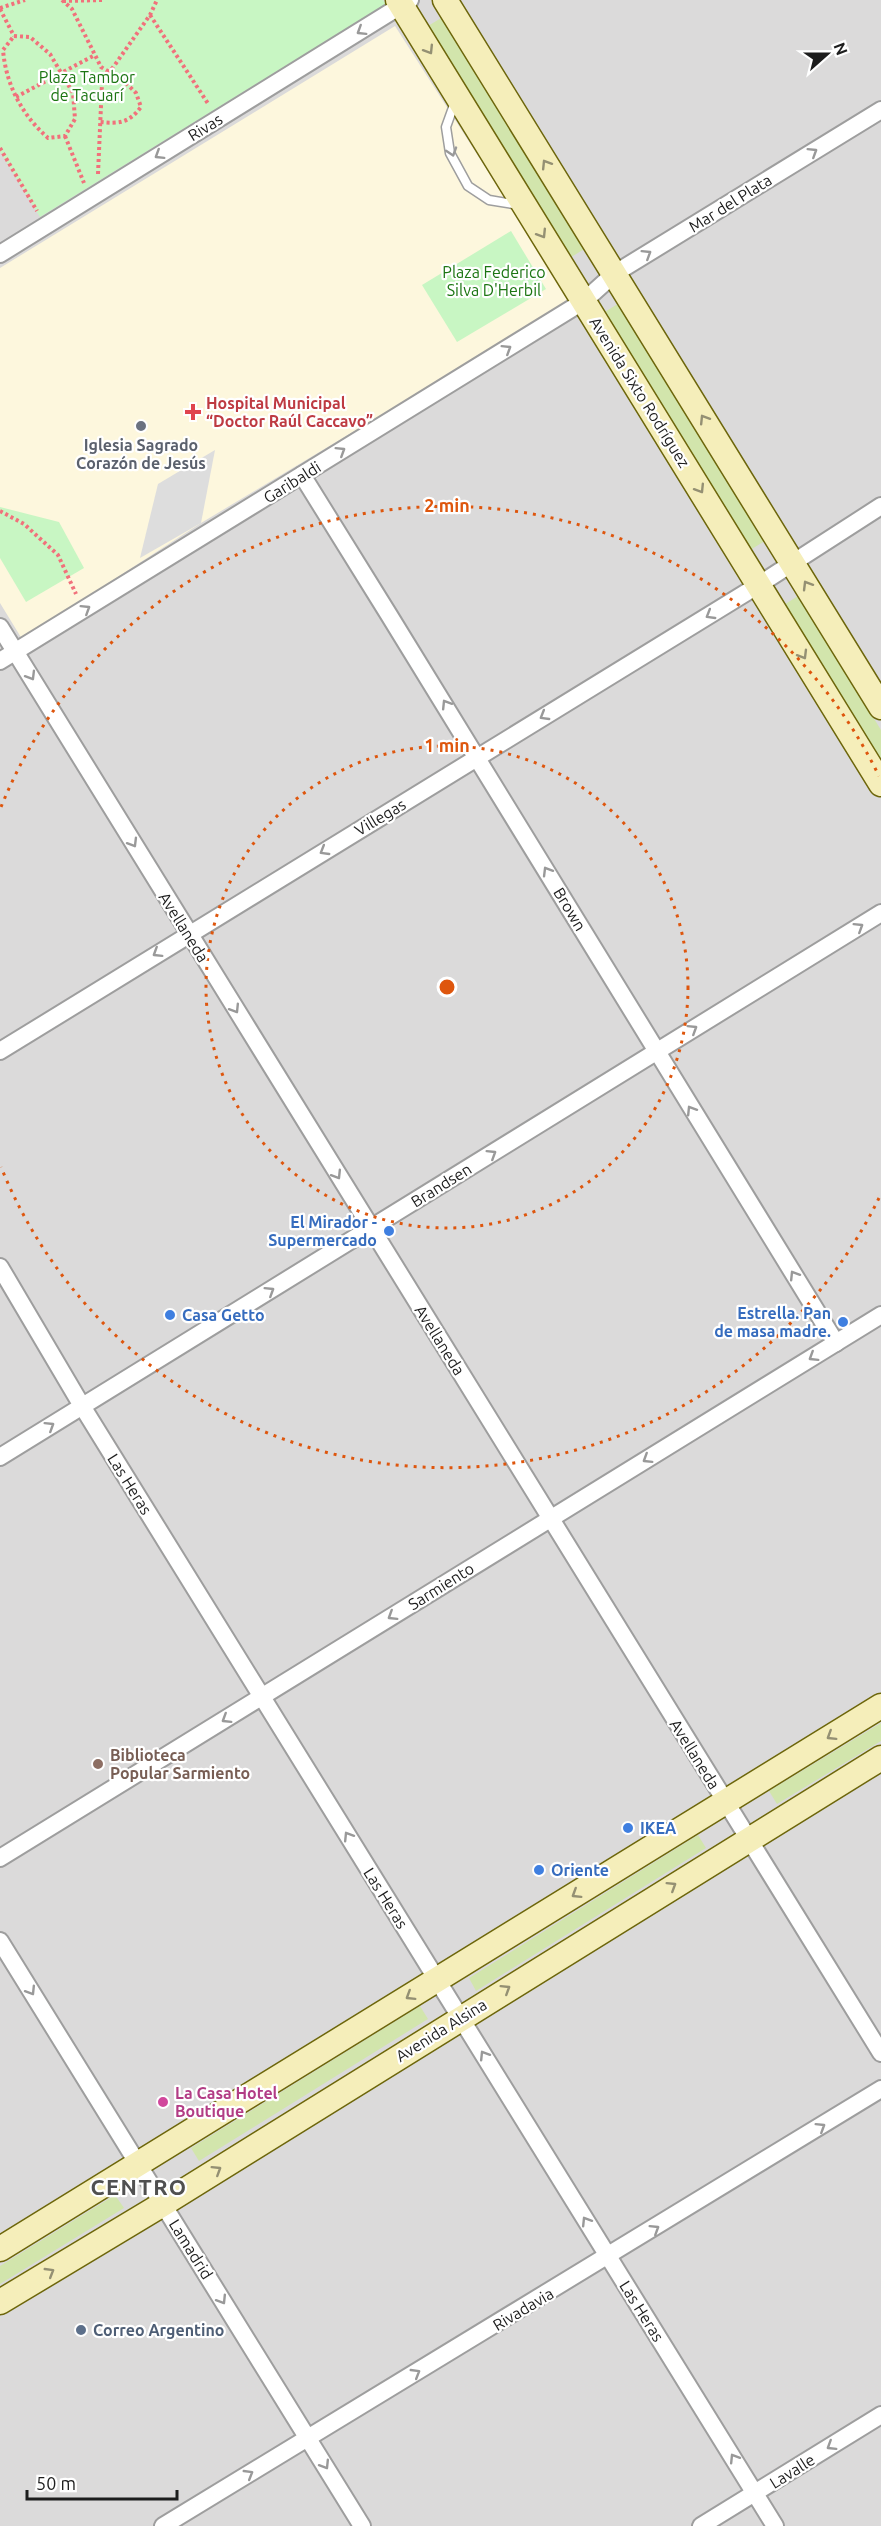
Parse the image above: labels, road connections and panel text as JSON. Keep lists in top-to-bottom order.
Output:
{
  "streets": {
    "main road": ["Avenida Sixto Rodríguez", "Avenida Alsina"],
    "street": [
      "Rivas",
      "Mar del Plata",
      "Garibaldi",
      "Villegas",
      "Brown",
      "Avellaneda",
      "Brandsen",
      "Las Heras",
      "Sarmiento",
      "Lamadrid",
      "Rivadavia",
      "Lavalle"
    ]
  },
  "crossings": [
    ["Rivas", "Avenida Sixto Rodríguez"],
    ["Mar del Plata", "Avenida Sixto Rodríguez"],
    ["Mar del Plata", "Garibaldi"],
    ["Avenida Sixto Rodríguez", "Garibaldi"],
    ["Avenida Sixto Rodríguez", "Villegas"],
    ["Garibaldi", "Brown"],
    ["Garibaldi", "Avellaneda"],
    ["Villegas", "Brown"],
    ["Villegas", "Avellaneda"],
    ["Brown", "Brandsen"],
    ["Brown", "Sarmiento"],
    ["Avellaneda", "Brandsen"],
    ["Avellaneda", "Sarmiento"],
    ["Avellaneda", "Avenida Alsina"],
    ["Brandsen", "Las Heras"],
    ["Las Heras", "Sarmiento"],
    ["Las Heras", "Avenida Alsina"],
    ["Las Heras", "Rivadavia"],
    ["Las Heras", "Lavalle"],
    ["Avenida Alsina", "Lamadrid"],
    ["Lamadrid", "Rivadavia"]
  ],
  "one_way": [
    "Rivas",
    "Mar del Plata",
    "Garibaldi",
    "Villegas",
    "Brown",
    "Avellaneda",
    "Brandsen",
    "Las Heras",
    "Sarmiento",
    "Lamadrid",
    "Rivadavia",
    "Lavalle"
  ],
  "districts": ["CENTRO"],
  "parks": ["Plaza Tambor de Tacuarí", "Plaza Federico Silva D'Herbil"],
  "places": {
    "health": ["Hospital Municipal “Doctor Raúl Caccavo”"],
    "other": [
      "Iglesia Sagrado Corazón de Jesús",
      "El Mirador - Supermercado",
      "Casa Getto",
      "Estrella. Pan de masa madre.",
      "Biblioteca Popular Sarmiento",
      "IKEA",
      "Oriente",
      "La Casa Hotel Boutique",
      "Correo Argentino"
    ]
  },
  "scale_bar": "50 m",
  "north": "right",
  "rings": ["2 min", "1 min"]
}
